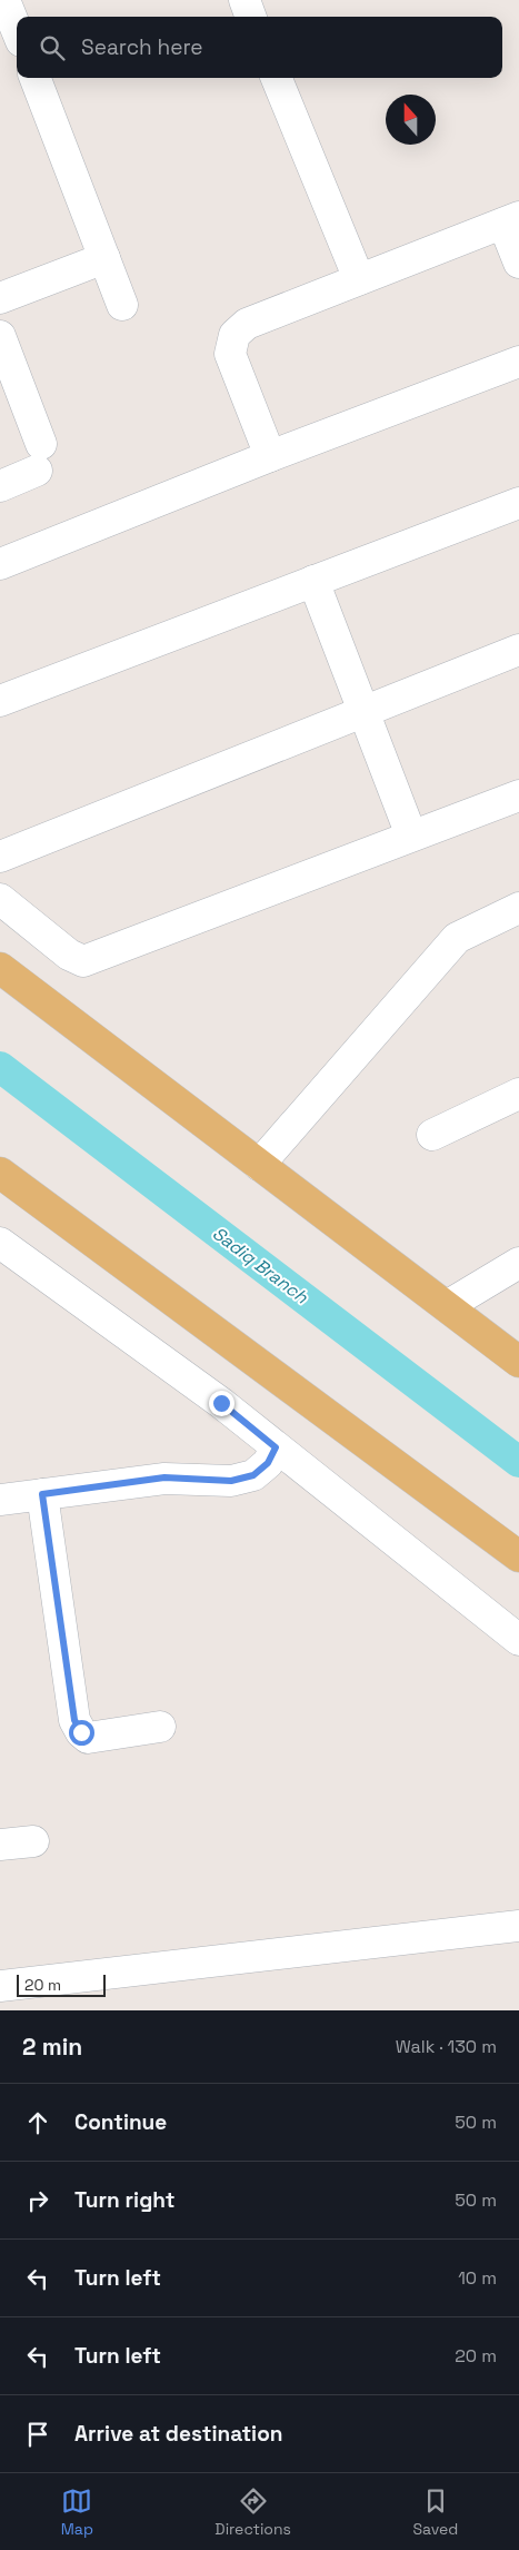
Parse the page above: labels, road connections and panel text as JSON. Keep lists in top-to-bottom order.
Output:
{
  "water": ["Sadiq Branch"],
  "scale_bar": "20 m",
  "north": "top",
  "page": {
    "search": "Search here",
    "scale": "20 m",
    "heading": ["2 min", "Walk · 130 m"],
    "list": [
      ["Continue", "50 m"],
      ["Turn right", "50 m"],
      ["Turn left", "10 m"],
      ["Turn left", "20 m"],
      "Arrive at destination"
    ],
    "nav": ["Map", "Directions", "Saved"]
  }
}
